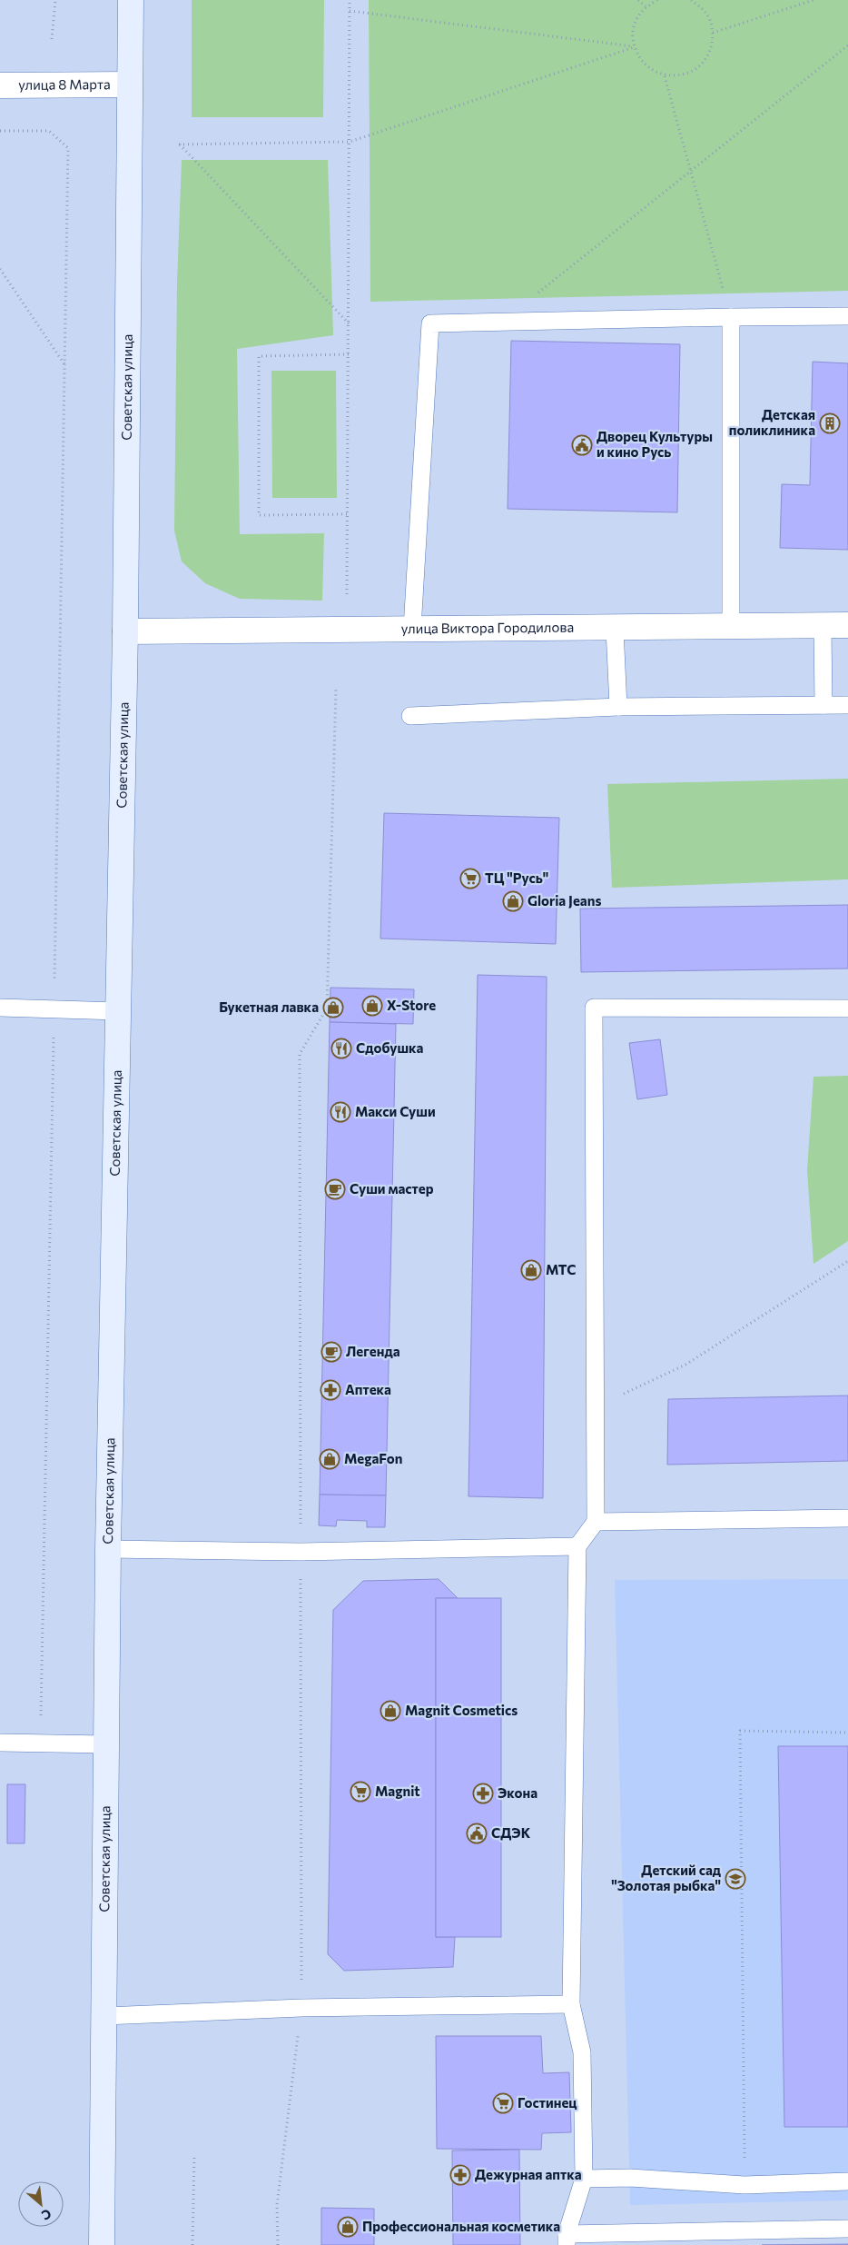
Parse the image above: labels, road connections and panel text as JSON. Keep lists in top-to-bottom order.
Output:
{
  "streets": {
    "main road": ["Советская улица"],
    "street": ["улица 8 Марта", "улица Виктора Городилова"]
  },
  "crossings": [
    ["улица 8 Марта", "Советская улица"],
    ["Советская улица", "улица Виктора Городилова"]
  ],
  "places": {
    "building": ["Детская поликлиника"],
    "public building": ["Дворец Культуры и кино Русь", "СДЭК"],
    "supermarket": ["ТЦ \"Русь\"", "Magnit", "Гостинец"],
    "shop": [
      "Gloria Jeans",
      "X-Store",
      "Букетная лавка",
      "МТС",
      "MegaFon",
      "Magnit Cosmetics",
      "Профессиональная косметика"
    ],
    "restaurant": ["Сдобушка", "Макси Суши"],
    "cafe": ["Суши мастер", "Легенда"],
    "pharmacy": ["Аптека", "Экона", "Дежурная аптка"],
    "school or university": ["Детский сад \"Золотая рыбка\""]
  },
  "north": "bottom right"
}
